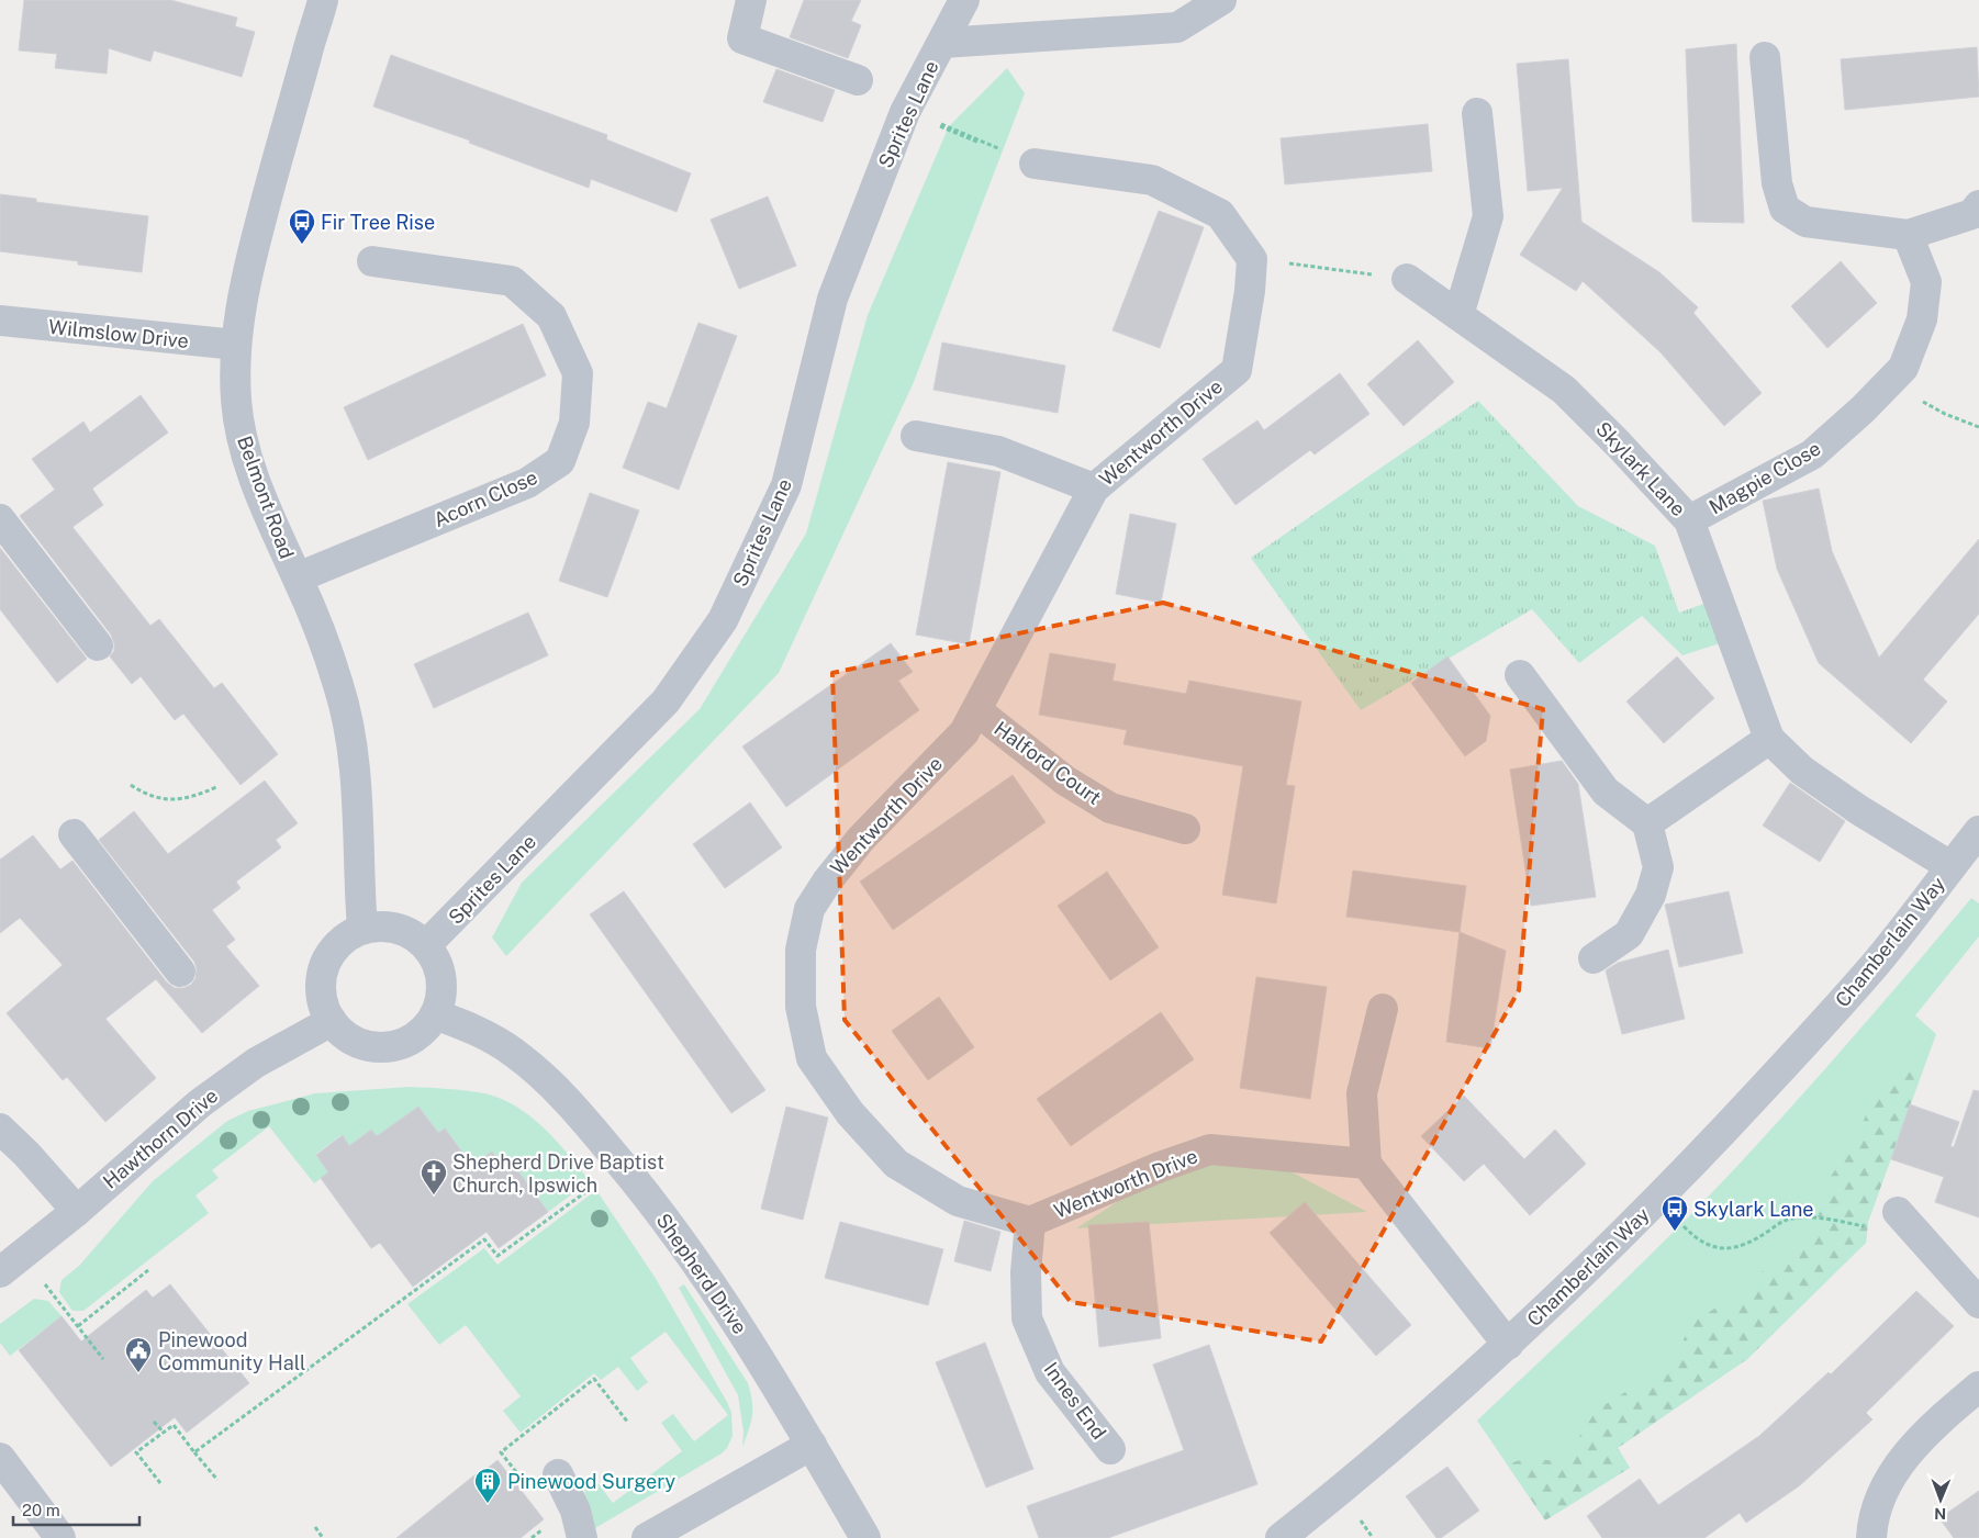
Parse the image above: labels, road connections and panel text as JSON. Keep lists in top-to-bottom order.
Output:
{
  "streets": {
    "street": [
      "Sprites Lane",
      "Wilmslow Drive",
      "Wentworth Drive",
      "Skylark Lane",
      "Magpie Close",
      "Belmont Road",
      "Acorn Close",
      "Halford Court",
      "Chamberlain Way",
      "Hawthorn Drive",
      "Shepherd Drive",
      "Innes End"
    ]
  },
  "crossings": [
    ["Sprites Lane", "Belmont Road"],
    ["Sprites Lane", "Hawthorn Drive"],
    ["Sprites Lane", "Shepherd Drive"],
    ["Wilmslow Drive", "Belmont Road"],
    ["Wentworth Drive", "Halford Court"],
    ["Wentworth Drive", "Innes End"],
    ["Skylark Lane", "Magpie Close"],
    ["Skylark Lane", "Chamberlain Way"],
    ["Belmont Road", "Acorn Close"],
    ["Belmont Road", "Hawthorn Drive"],
    ["Belmont Road", "Shepherd Drive"],
    ["Hawthorn Drive", "Shepherd Drive"]
  ],
  "places": {
    "bus stop": ["Fir Tree Rise", "Skylark Lane"],
    "church": ["Shepherd Drive Baptist Church, Ipswich"],
    "public building": ["Pinewood Community Hall"],
    "building": ["Pinewood Surgery"]
  },
  "scale_bar": "20 m",
  "north": "bottom"
}
